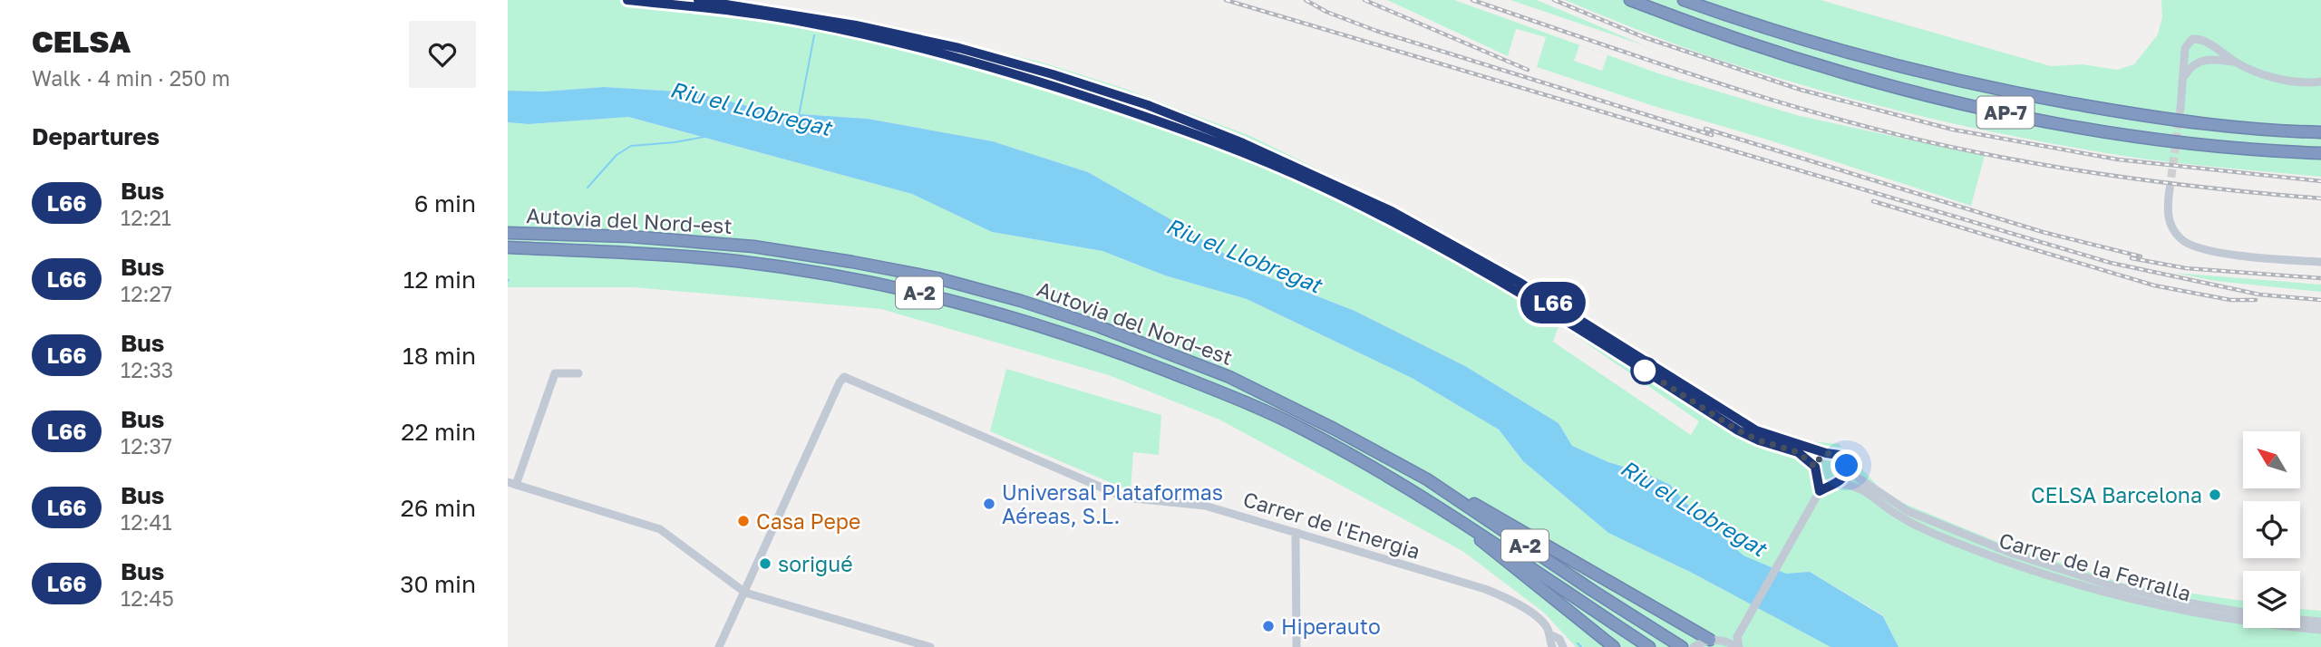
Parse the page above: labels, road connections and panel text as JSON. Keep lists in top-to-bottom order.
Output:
{
  "streets": {
    "highway": ["AP-7", "Autovia del Nord-est", "A-2"],
    "street": ["Carrer de l'Energia", "Carrer de la Ferralla"]
  },
  "water": ["Riu el Llobregat"],
  "places": [
    "CELSA Barcelona",
    "Universal Plataformas Aéreas, S.L.",
    "Casa Pepe",
    "sorigué",
    "Hiperauto"
  ],
  "lines": ["bus line L66"],
  "north": "top left",
  "page": {
    "heading": [
      ["CELSA", "Walk · 4 min · 250 m"],
      "Departures"
    ],
    "on_map": "L66",
    "list": [
      {
        "mark": "L66",
        "name": "Bus",
        "note": "12:21",
        "value": "6 min"
      },
      {
        "mark": "L66",
        "name": "Bus",
        "note": "12:27",
        "value": "12 min"
      },
      {
        "mark": "L66",
        "name": "Bus",
        "note": "12:33",
        "value": "18 min"
      },
      {
        "mark": "L66",
        "name": "Bus",
        "note": "12:37",
        "value": "22 min"
      },
      {
        "mark": "L66",
        "name": "Bus",
        "note": "12:41",
        "value": "26 min"
      },
      {
        "mark": "L66",
        "name": "Bus",
        "note": "12:45",
        "value": "30 min"
      }
    ]
  }
}
